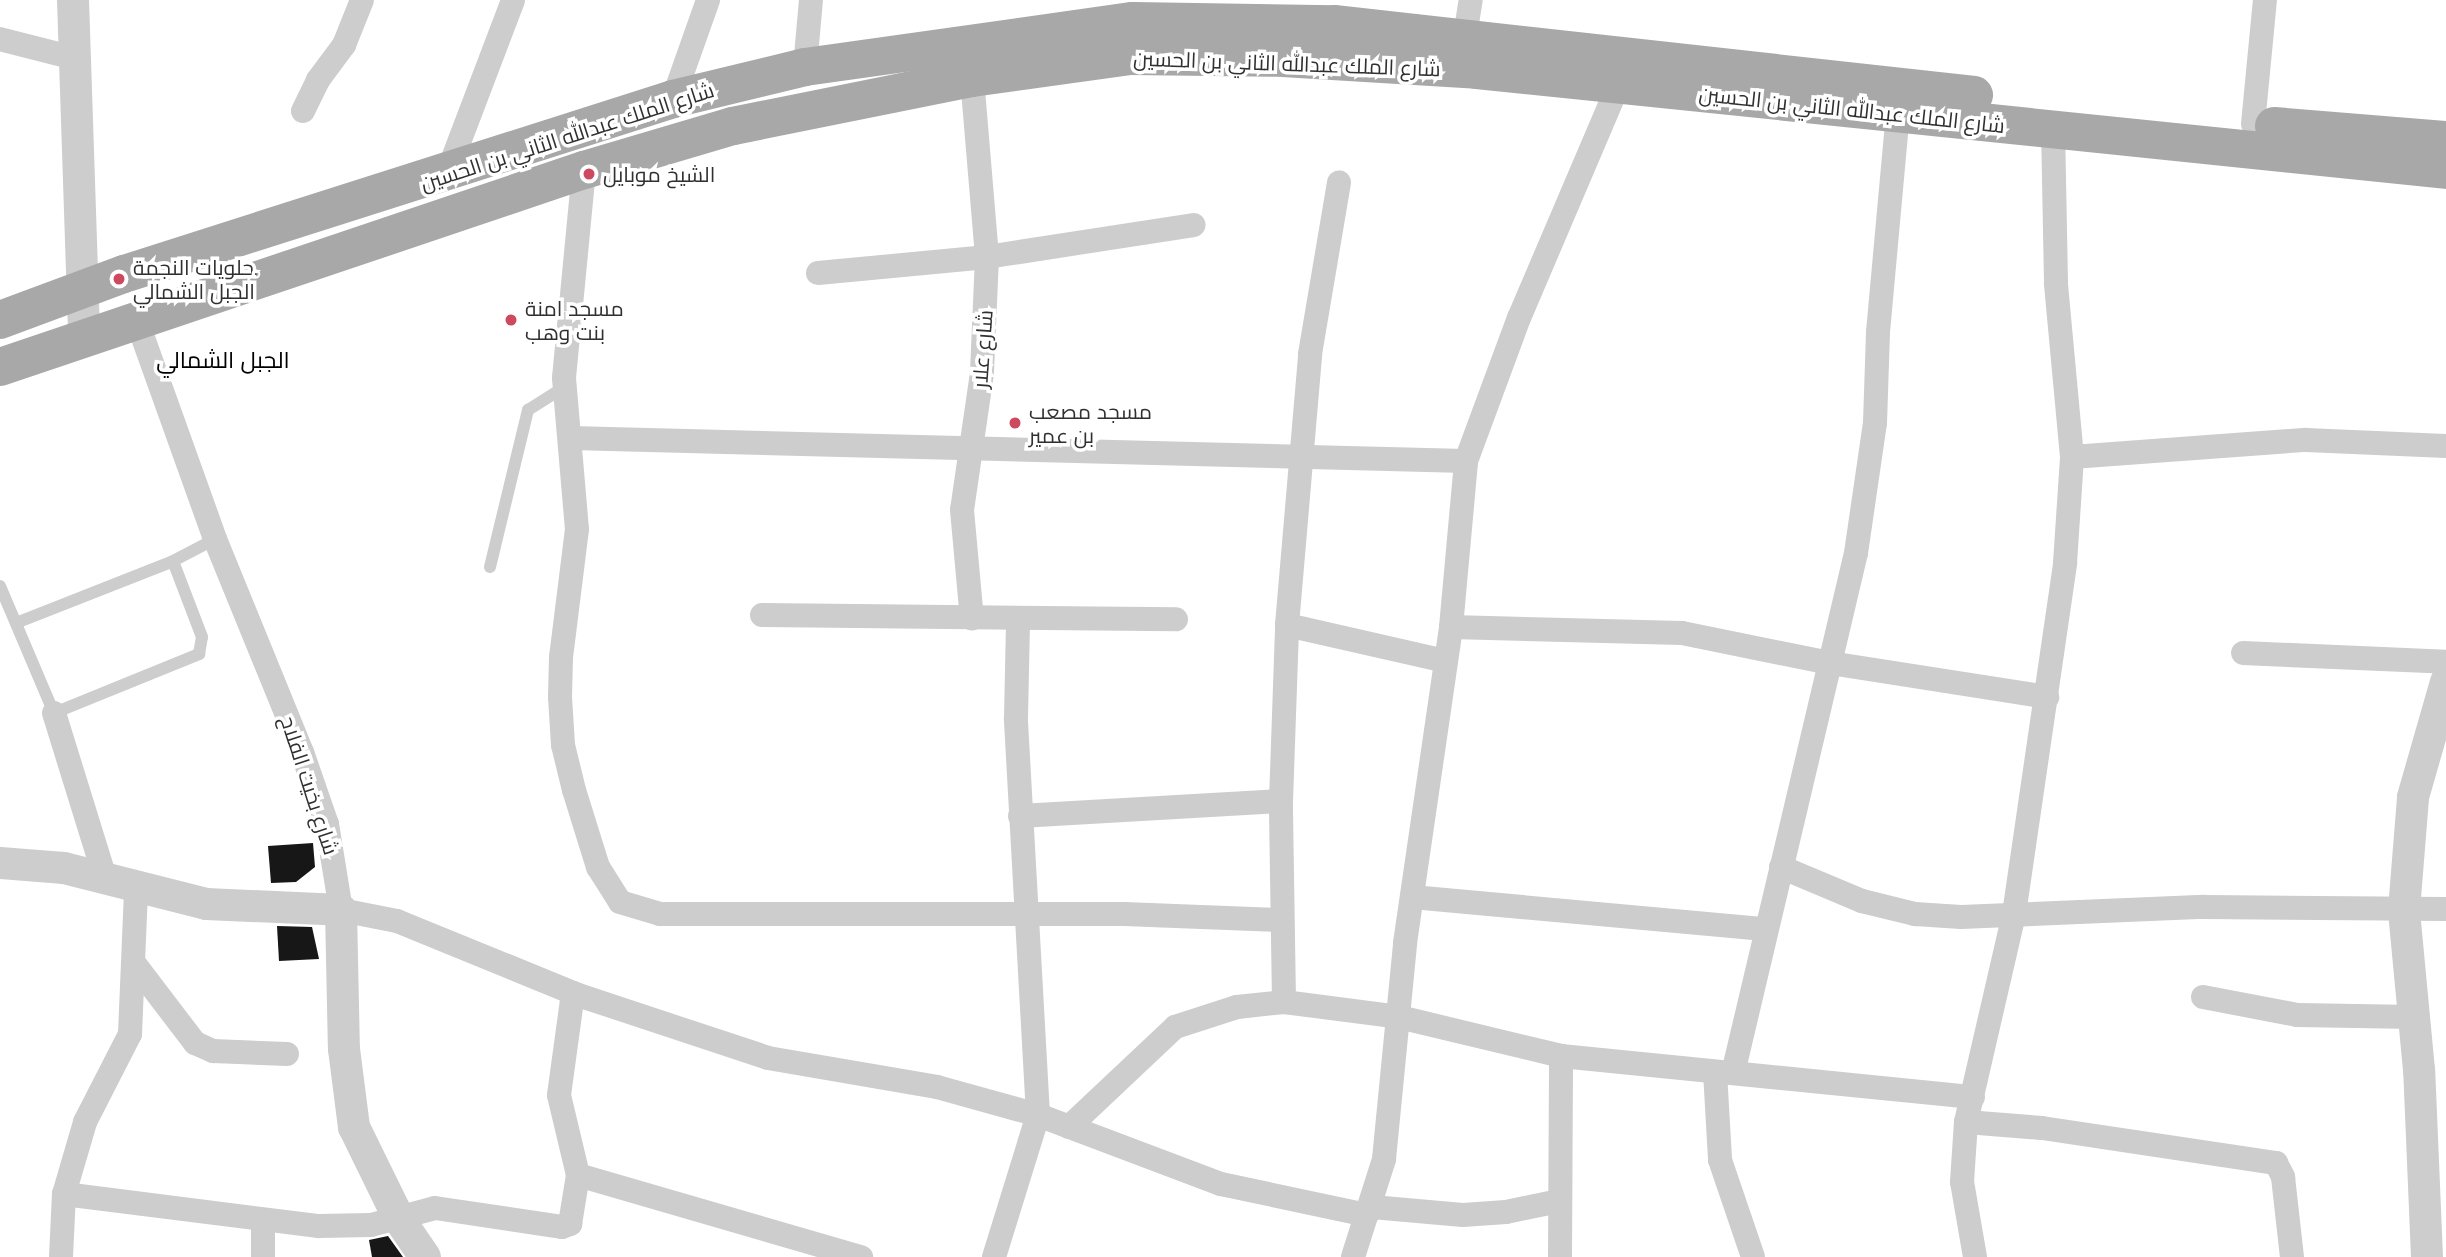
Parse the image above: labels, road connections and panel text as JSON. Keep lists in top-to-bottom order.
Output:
{
  "streets": {
    "main road": ["شارع الملك عبدالله الثاني بن الحسين"],
    "street": ["شارع علار", "شارع بخيت الفلاح"]
  },
  "crossings": [
    ["شارع الملك عبدالله الثاني بن الحسين", "شارع علار"],
    ["شارع الملك عبدالله الثاني بن الحسين", "شارع بخيت الفلاح"]
  ],
  "districts": ["الجبل الشمالي"],
  "places": [
    "الشيخ موبايل",
    "حلويات النجمة. الجبل الشمالي",
    "مسجد امنة بنت وهب",
    "مسجد مصعب بن عمير"
  ]
}
